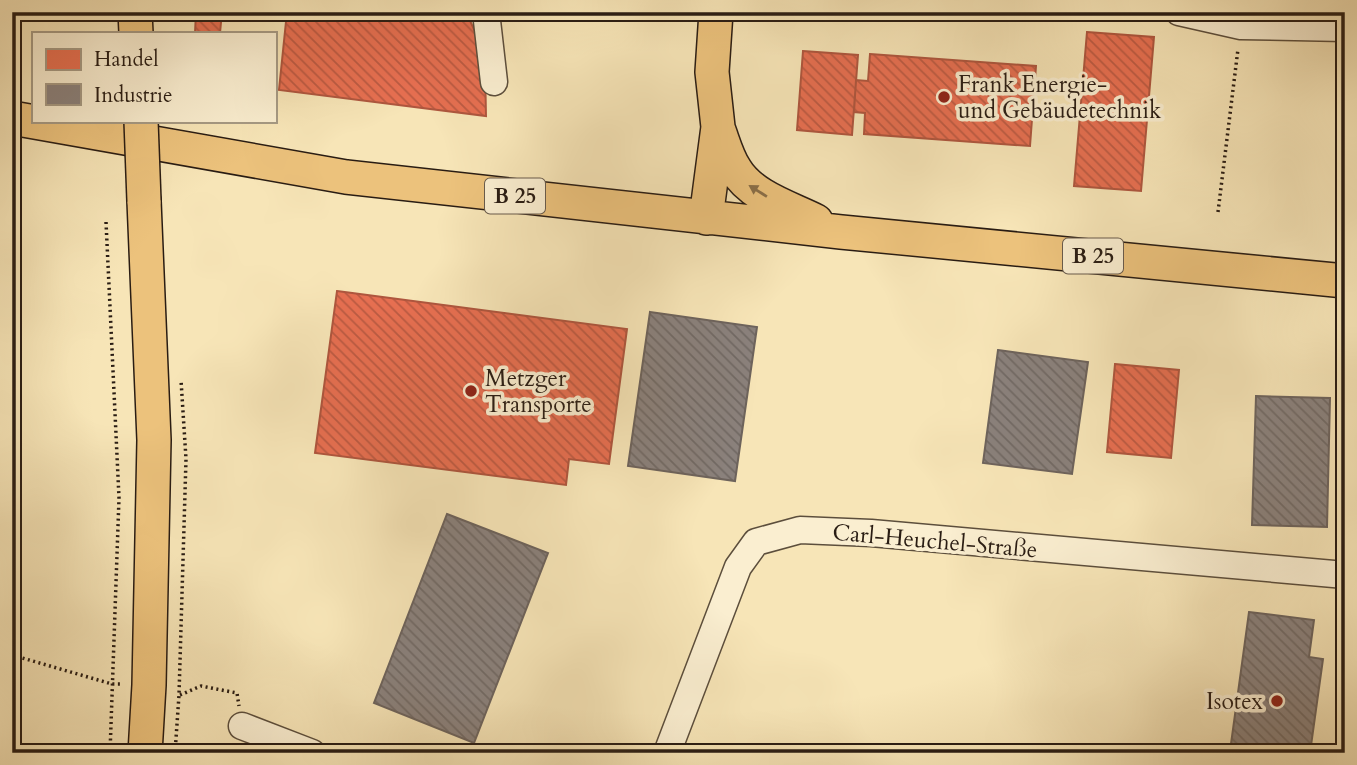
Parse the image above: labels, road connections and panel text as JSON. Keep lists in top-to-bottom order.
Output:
{
  "streets": {
    "main road": ["B 25"],
    "street": ["Carl-Heuchel-Straße"]
  },
  "places": ["Frank Energie- und Gebäudetechnik", "Metzger Transporte", "Isotex"],
  "legend": ["Handel", "Industrie"]
}
